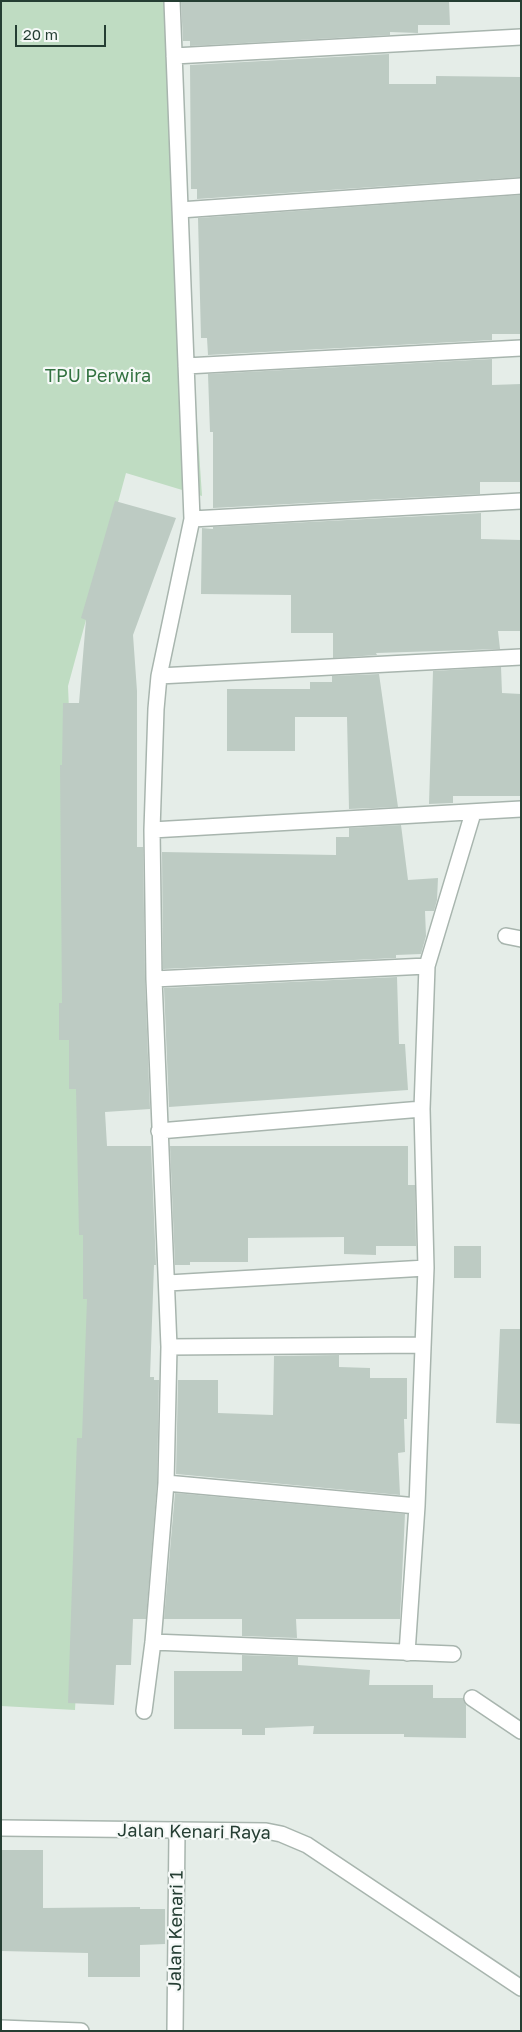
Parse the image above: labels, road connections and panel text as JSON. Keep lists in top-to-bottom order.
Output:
{
  "streets": {
    "street": ["Jalan Kenari Raya", "Jalan Kenari 1"]
  },
  "crossings": [
    ["Jalan Kenari Raya", "Jalan Kenari 1"]
  ],
  "parks": ["TPU Perwira"],
  "scale_bar": "20 m"
}
